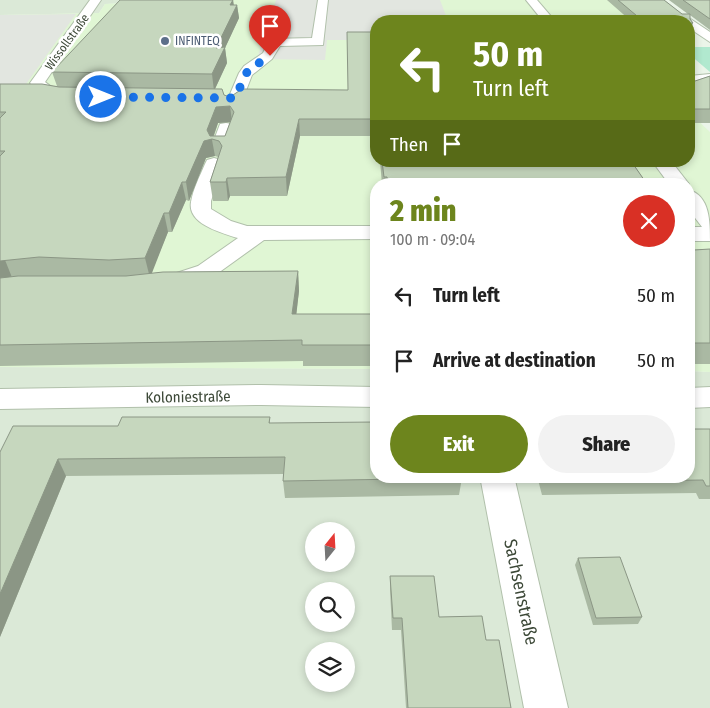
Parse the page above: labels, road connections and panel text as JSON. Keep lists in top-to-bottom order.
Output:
{
  "streets": {
    "street": ["Wissollstraße", "Koloniestraße", "Sachsenstraße"]
  },
  "places": ["INFINTEQ"],
  "north": "top",
  "page": {
    "turn": ["50 m", "Turn left"],
    "then": "Then",
    "heading": ["2 min", "100 m · 09:04"],
    "list": [
      {
        "name": "Turn left",
        "value": "50 m"
      },
      {
        "name": "Arrive at destination",
        "value": "50 m"
      }
    ],
    "buttons": ["Exit", "Share"]
  }
}
